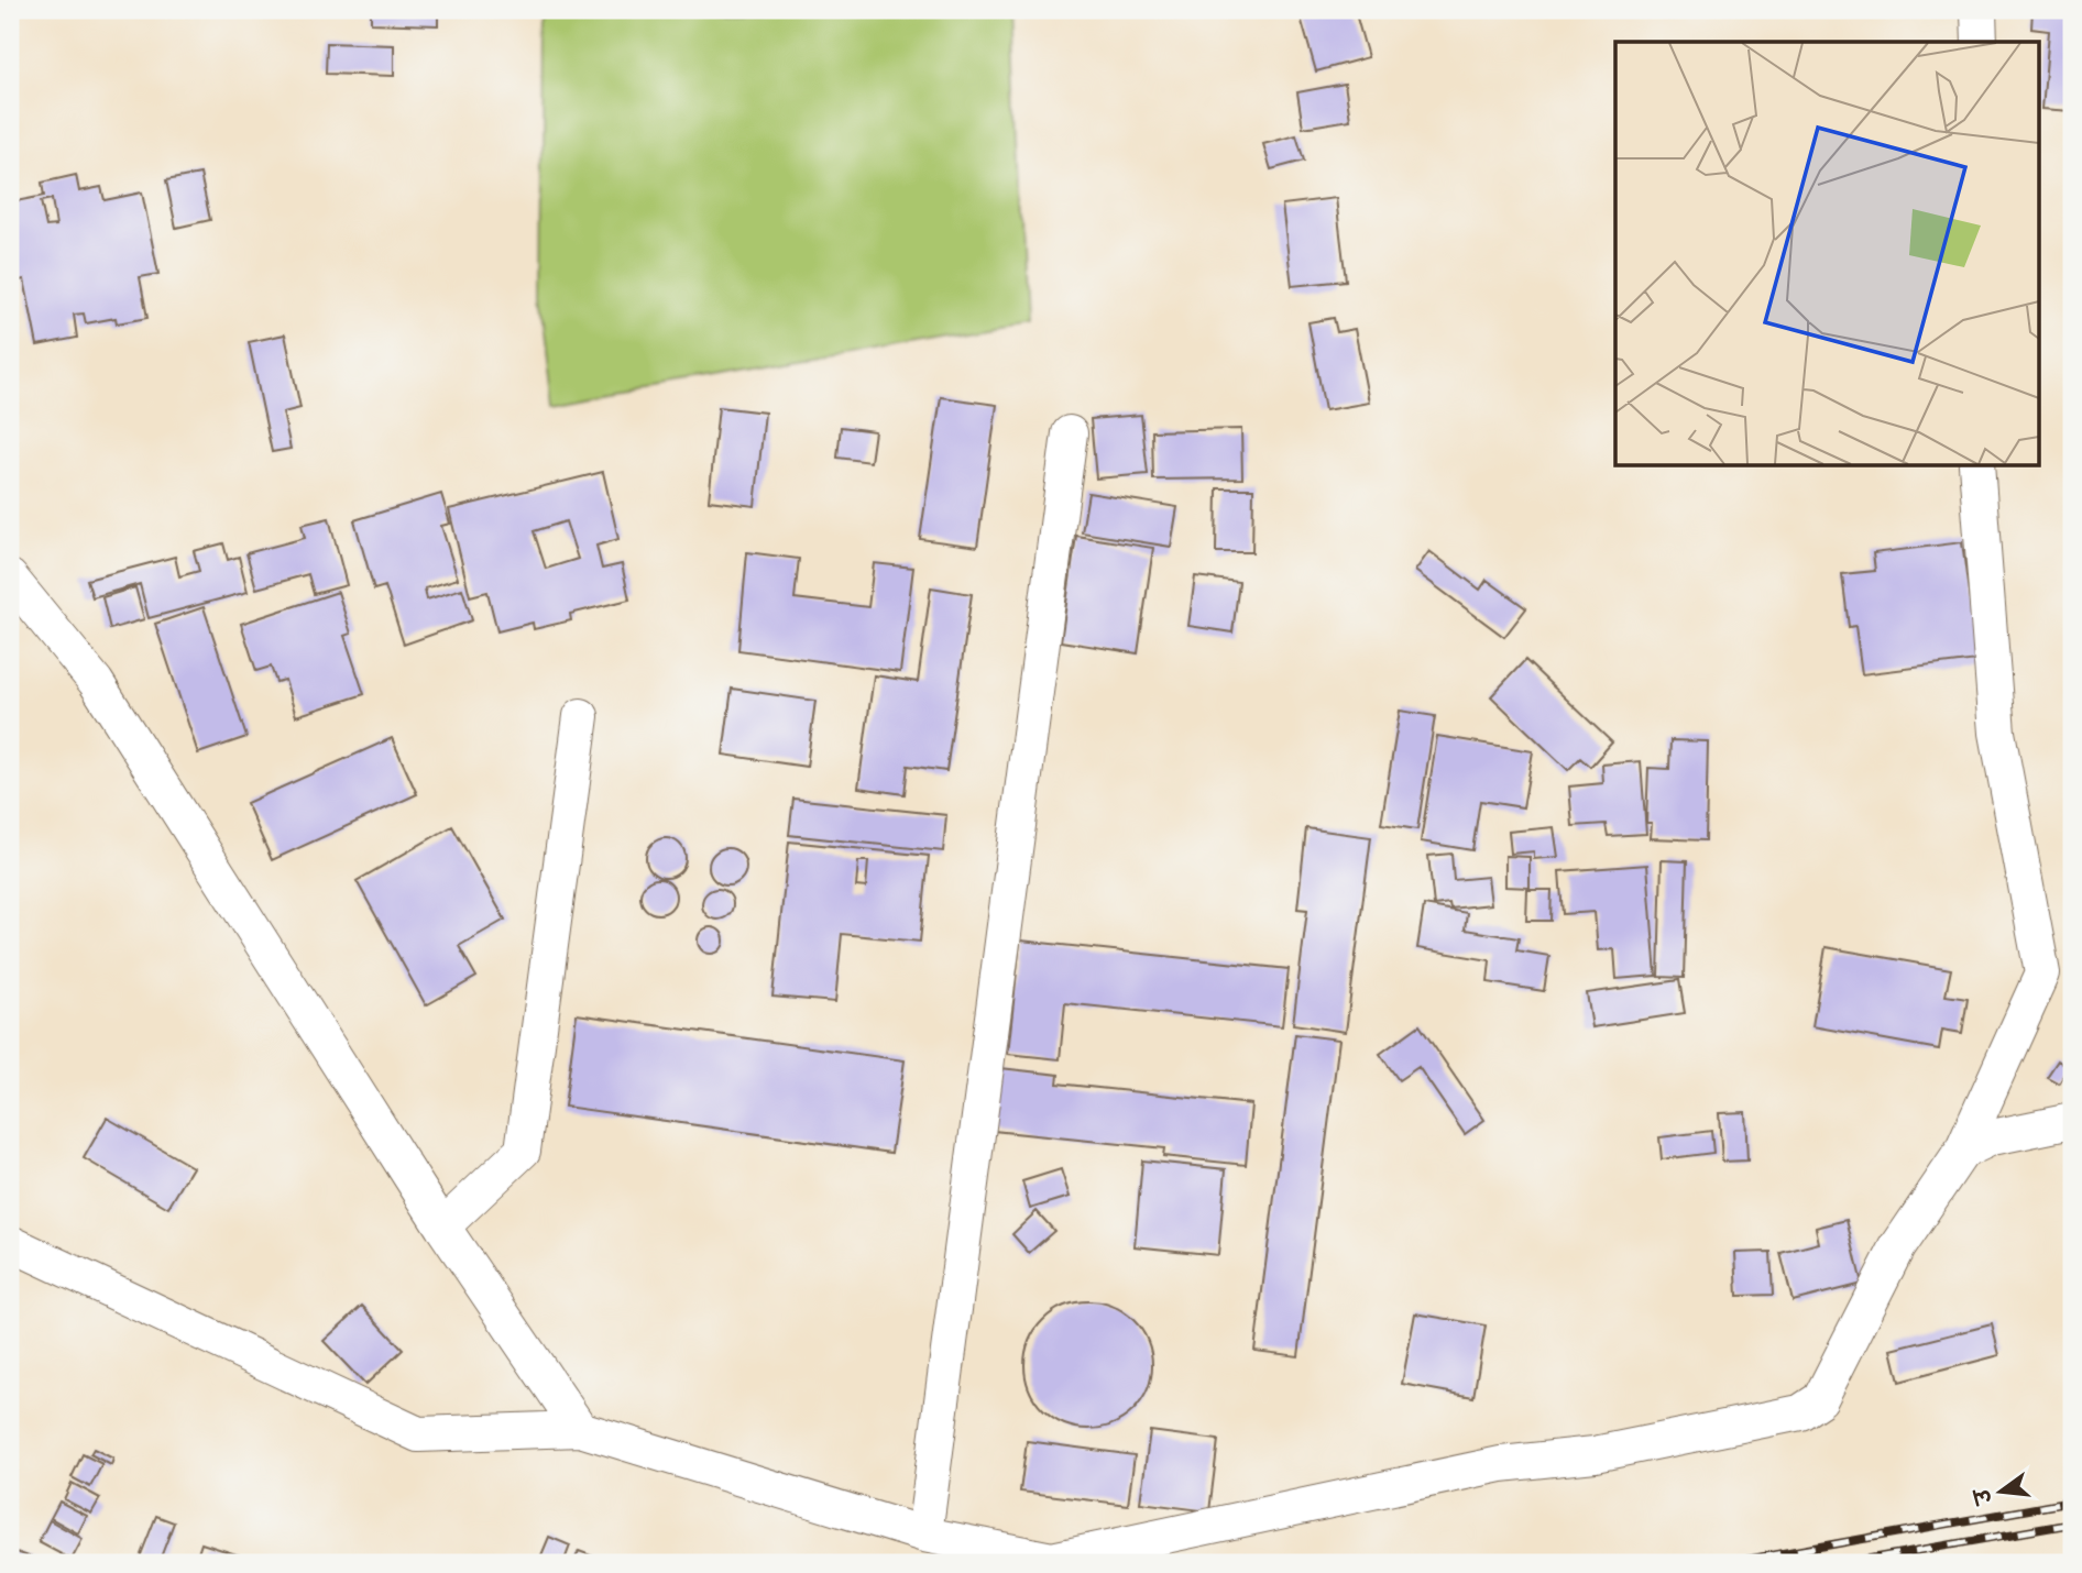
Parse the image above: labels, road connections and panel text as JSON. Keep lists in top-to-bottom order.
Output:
{
  "north": "left"
}
